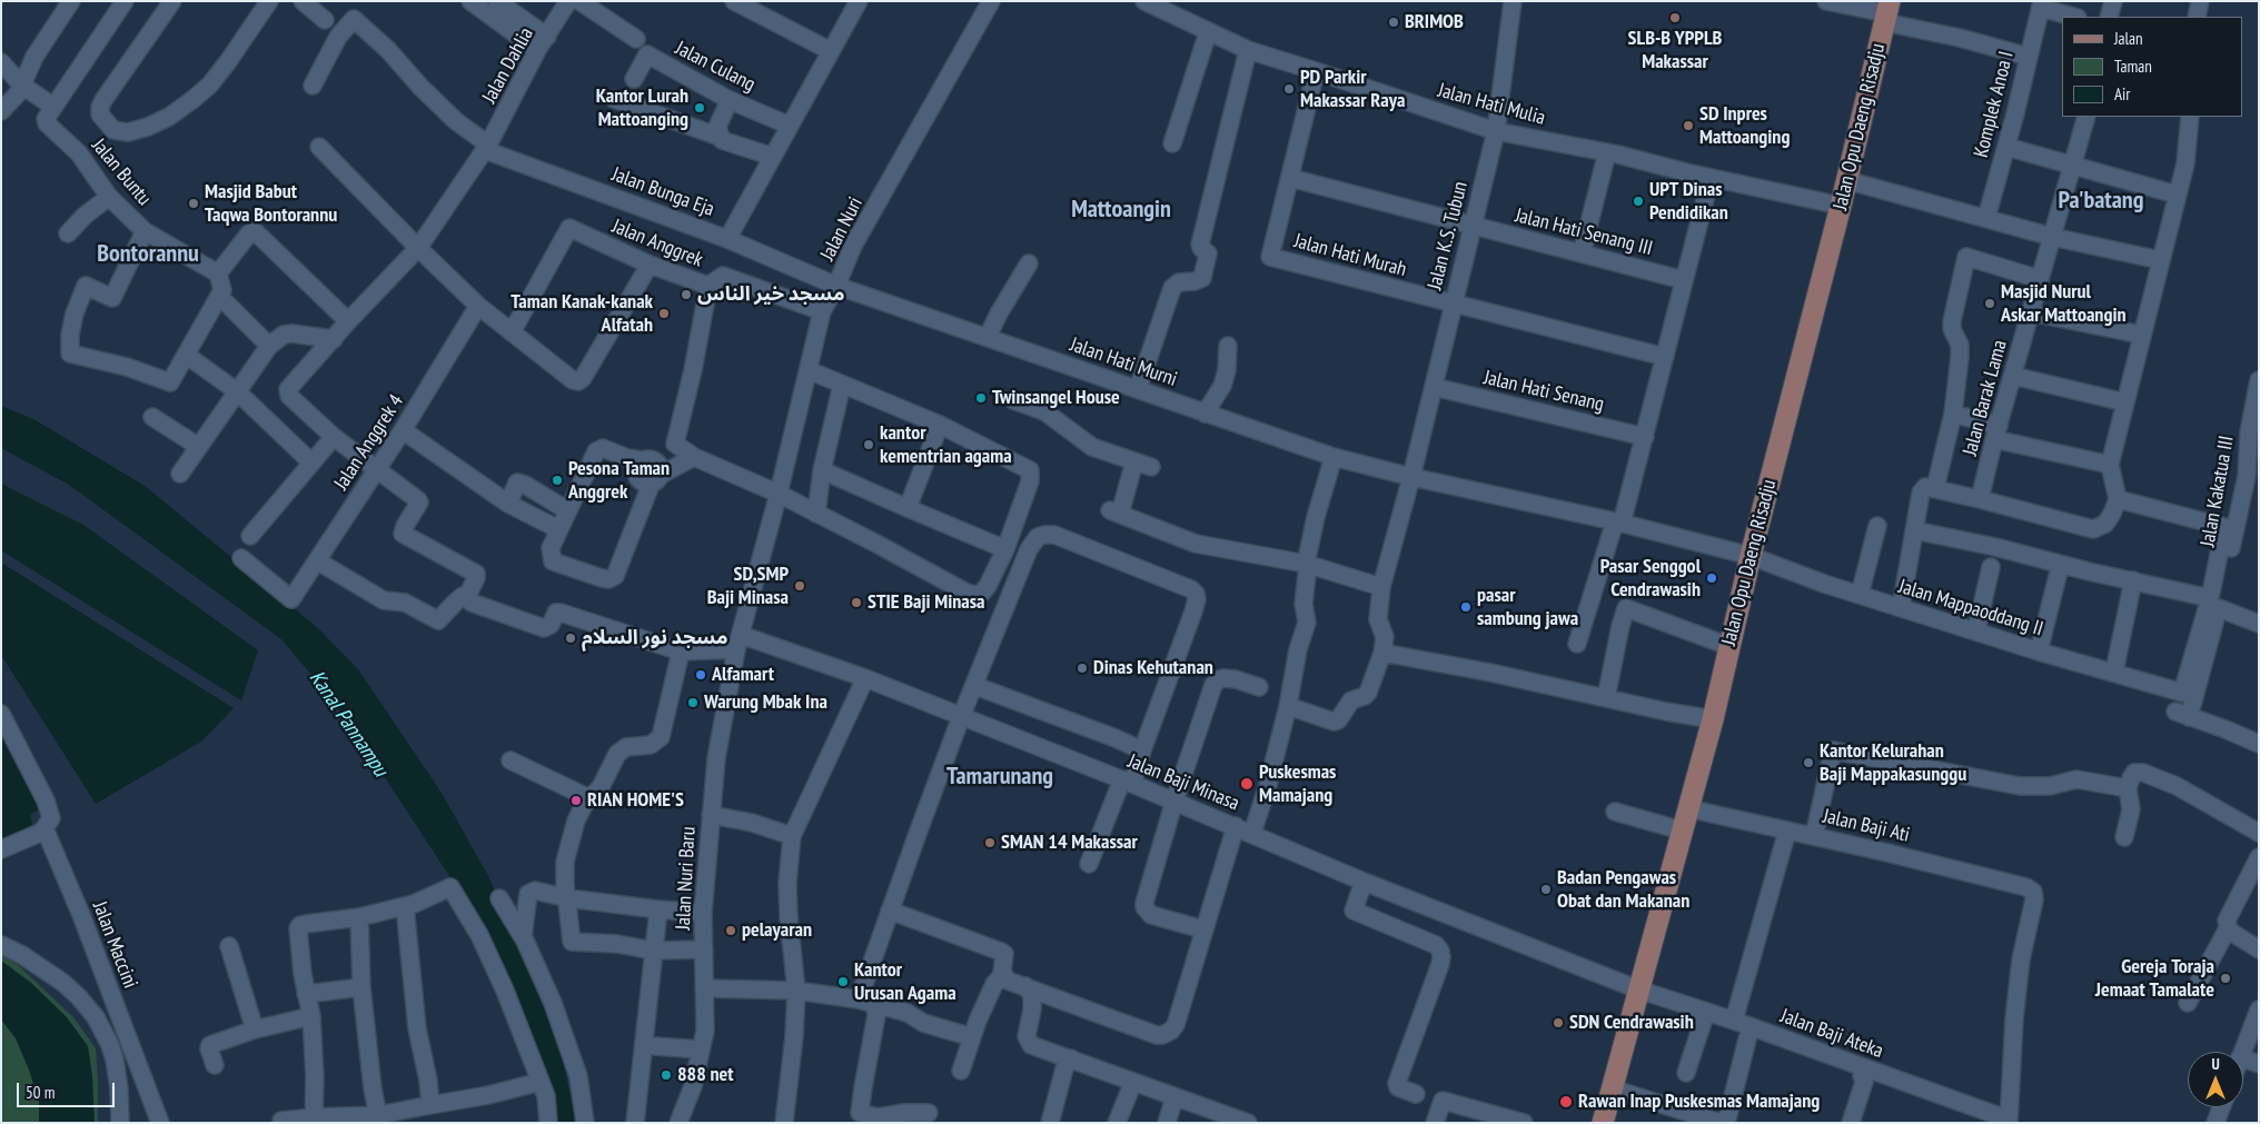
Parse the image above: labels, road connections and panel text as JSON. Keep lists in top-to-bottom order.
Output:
{
  "streets": {
    "main road": ["Jalan Opu Daeng Risadju"],
    "street": [
      "Jalan Dahlia",
      "Jalan Culang",
      "Jalan Hati Mulia",
      "Komplek Anoa I",
      "Jalan Buntu",
      "Jalan Bunga Eja",
      "Jalan Nuri",
      "Jalan Hati Senang III",
      "Jalan K.S. Tubun",
      "Jalan Anggrek",
      "Jalan Hati Murah",
      "Jalan Hati Murni",
      "Jalan Hati Senang",
      "Jalan Barak Lama",
      "Jalan Anggrek 4",
      "Jalan Kakatua III",
      "Jalan Mappaoddang II",
      "Jalan Baji Minasa",
      "Jalan Baji Ati",
      "Jalan Nuri Baru",
      "Jalan Maccini",
      "Jalan Baji Ateka"
    ]
  },
  "crossings": [
    ["Jalan Dahlia", "Jalan Bunga Eja"],
    ["Jalan Hati Mulia", "Jalan Opu Daeng Risadju"],
    ["Jalan Hati Mulia", "Jalan K.S. Tubun"],
    ["Jalan Opu Daeng Risadju", "Jalan Mappaoddang II"],
    ["Jalan Opu Daeng Risadju", "Jalan Baji Minasa"],
    ["Jalan Opu Daeng Risadju", "Jalan Baji Ati"],
    ["Jalan Opu Daeng Risadju", "Jalan Baji Ateka"],
    ["Jalan Bunga Eja", "Jalan Nuri"],
    ["Jalan Bunga Eja", "Jalan Hati Murni"],
    ["Jalan Nuri", "Jalan Hati Murni"],
    ["Jalan Nuri", "Jalan Nuri Baru"],
    ["Jalan Hati Senang III", "Jalan K.S. Tubun"],
    ["Jalan Hati Senang III", "Jalan Hati Murah"],
    ["Jalan K.S. Tubun", "Jalan Hati Murah"],
    ["Jalan K.S. Tubun", "Jalan Hati Murni"],
    ["Jalan K.S. Tubun", "Jalan Hati Senang"],
    ["Jalan Hati Murni", "Jalan Mappaoddang II"],
    ["Jalan Kakatua III", "Jalan Mappaoddang II"],
    ["Jalan Baji Minasa", "Jalan Nuri Baru"],
    ["Jalan Baji Minasa", "Jalan Baji Ateka"],
    ["Jalan Baji Ati", "Jalan Baji Ateka"]
  ],
  "districts": [
    "Pa'batang",
    "Mattoangin",
    "Bontorannu",
    "Tamarunang"
  ],
  "water": ["Kanal Pannampu"],
  "places": [
    "SLB-B YPPLB Makassar",
    "BRIMOB",
    "PD Parkir Makassar Raya",
    "Kantor Lurah Mattoanging",
    "SD Inpres Mattoanging",
    "UPT Dinas Pendidikan",
    "Masjid Babut Taqwa Bontorannu",
    "مسجد خير الناس",
    "Masjid Nurul Askar Mattoangin",
    "Taman Kanak-kanak Alfatah",
    "Twinsangel House",
    "kantor kementrian agama",
    "Pesona Taman Anggrek",
    "Pasar Senggol Cendrawasih",
    "SD,SMP Baji Minasa",
    "STIE Baji Minasa",
    "pasar sambung jawa",
    "مسجد نور السلام",
    "Dinas Kehutanan",
    "Alfamart",
    "Warung Mbak Ina",
    "Kantor Kelurahan Baji Mappakasunggu",
    "Puskesmas Mamajang",
    "RIAN HOME'S",
    "SMAN 14 Makassar",
    "Badan Pengawas Obat dan Makanan",
    "pelayaran",
    "Gereja Toraja Jemaat Tamalate",
    "Kantor Urusan Agama",
    "SDN Cendrawasih",
    "888 net",
    "Rawan Inap Puskesmas Mamajang"
  ],
  "legend": ["Jalan", "Taman", "Air"],
  "scale_bar": "50 m",
  "north": "top"
}
